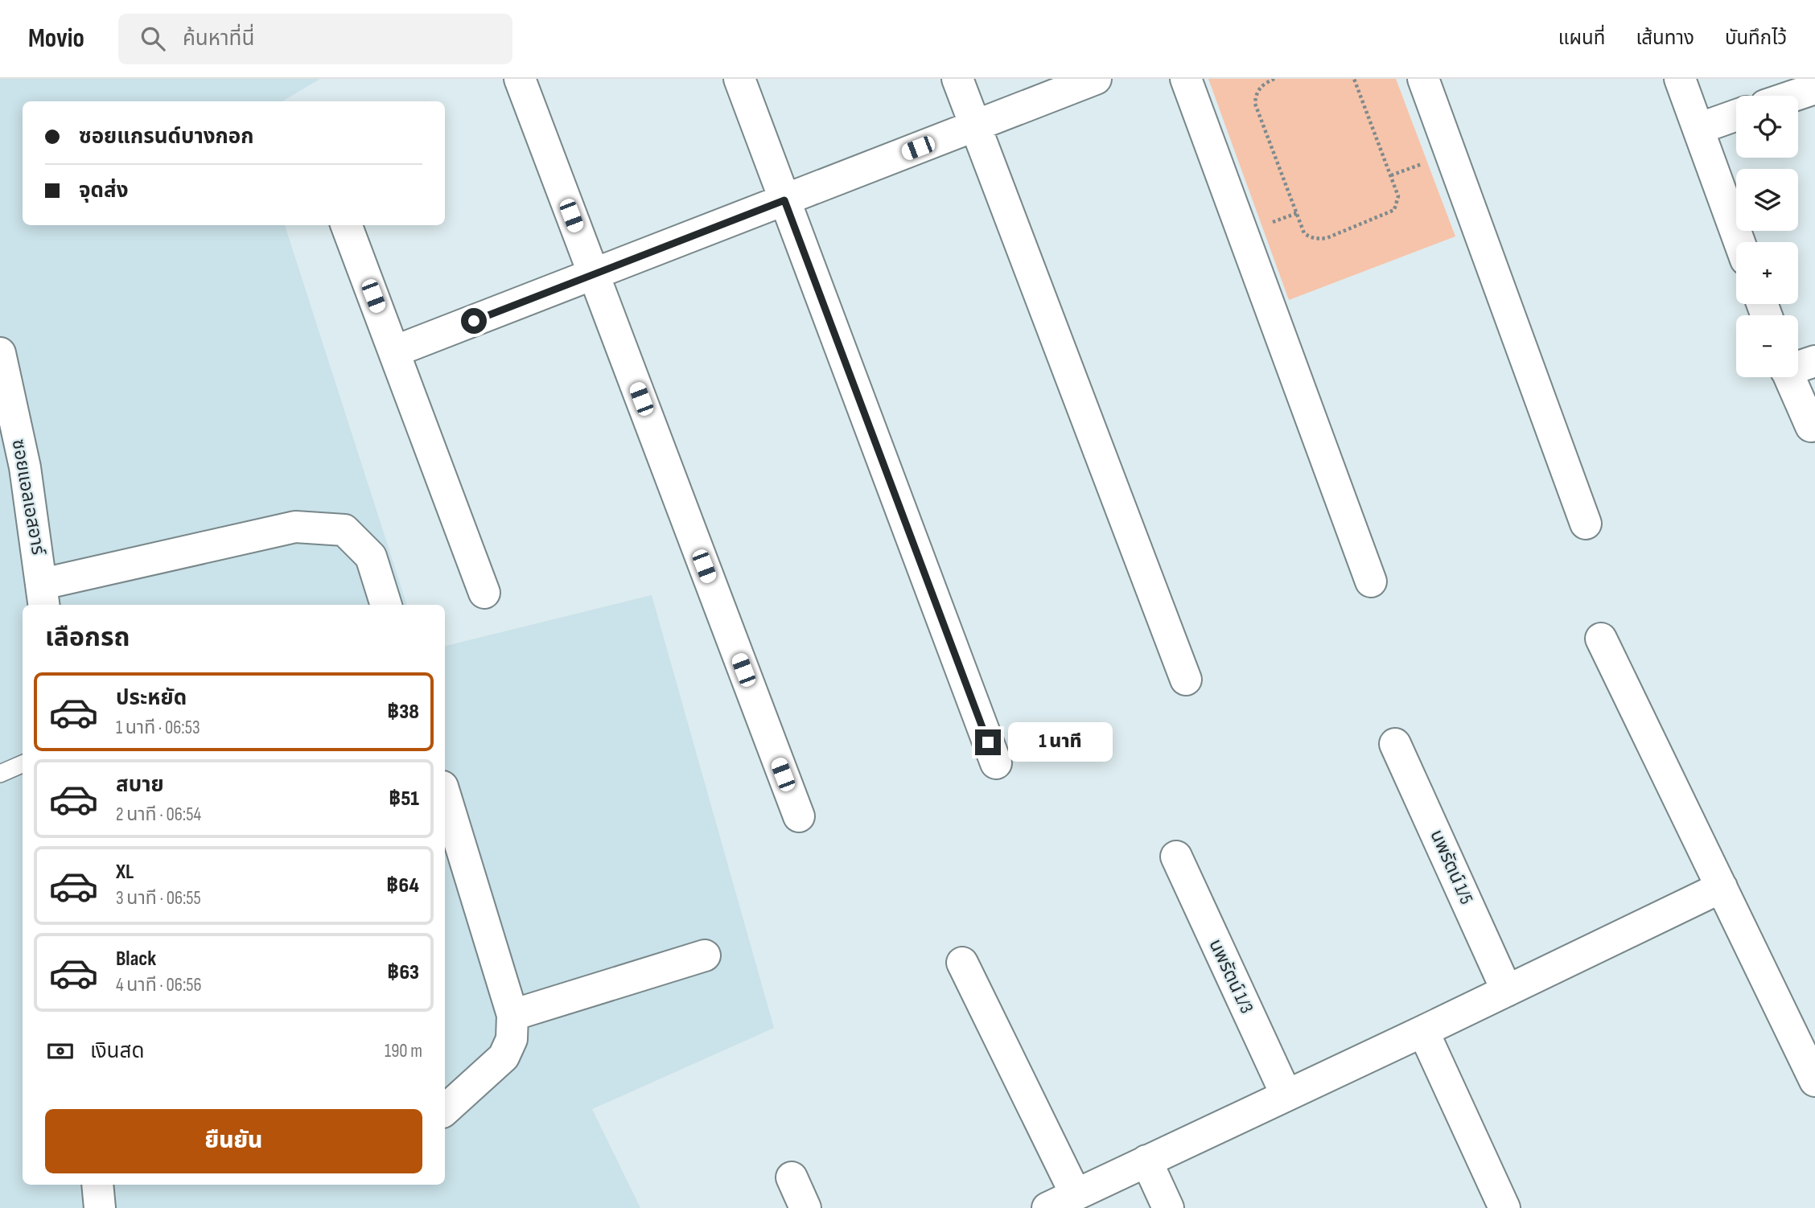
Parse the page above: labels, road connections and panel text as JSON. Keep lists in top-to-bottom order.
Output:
{
  "streets": {
    "street": ["ซอยแอลเอสอาร์", "นพรัตน์ 1/5", "นพรัตน์ 1/3"]
  },
  "page": {
    "header": "Movio",
    "search": "ค้นหาที่นี่",
    "nav": ["แผนที่", "เส้นทาง", "บันทึกไว้"],
    "map_buttons": ["+", "−"],
    "banner": ["ซอยแกรนด์บางกอก", "จุดส่ง"],
    "heading": "เลือกรถ",
    "list": [
      {
        "name": "ประหยัด",
        "note": "1 นาที · 06:53",
        "value": "฿38"
      },
      {
        "name": "สบาย",
        "note": "2 นาที · 06:54",
        "value": "฿51"
      },
      {
        "name": "XL",
        "note": "3 นาที · 06:55",
        "value": "฿64"
      },
      {
        "name": "Black",
        "note": "4 นาที · 06:56",
        "value": "฿63"
      }
    ],
    "bubble": "1 นาที",
    "pay": ["เงินสด", "190 m"],
    "buttons": "ยืนยัน"
  }
}
